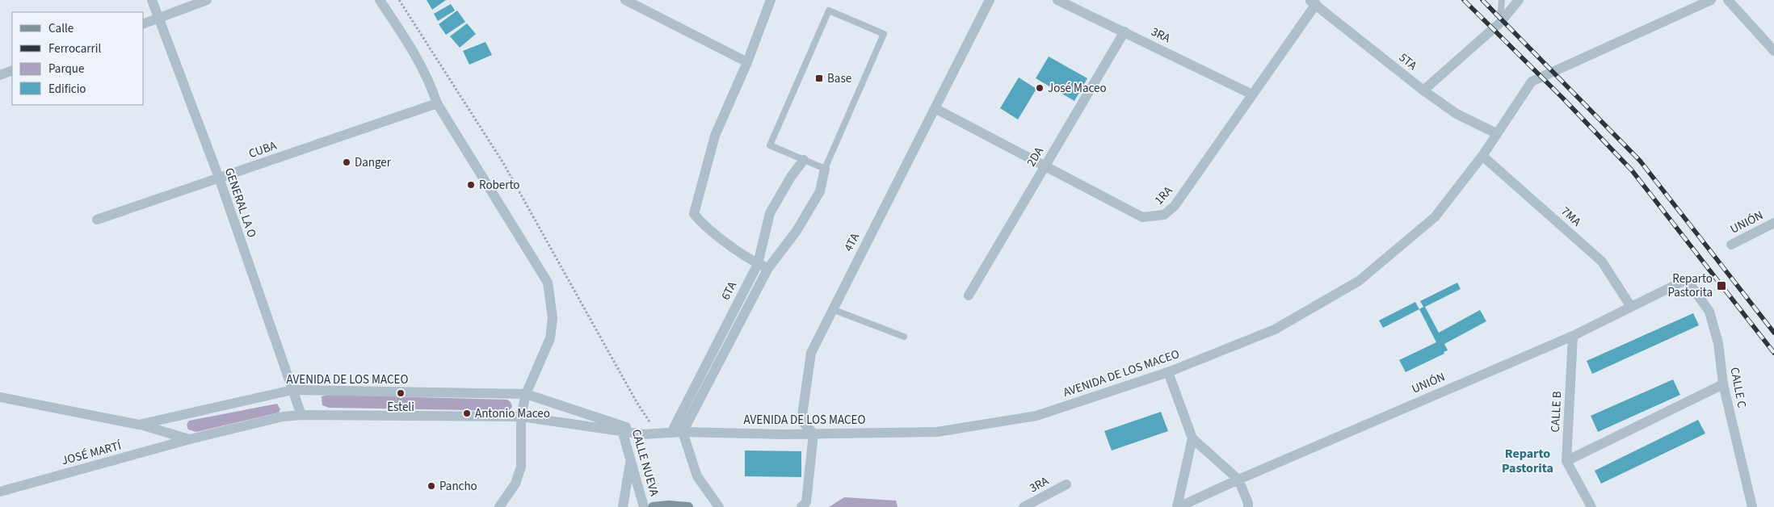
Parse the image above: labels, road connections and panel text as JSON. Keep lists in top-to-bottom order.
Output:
{
  "streets": {
    "street": [
      "3RA",
      "5TA",
      "CUBA",
      "2DA",
      "1RA",
      "GENERAL LA O",
      "7MA",
      "UNIÓN",
      "4TA",
      "6TA",
      "AVENIDA DE LOS MACEO",
      "CALLE C",
      "CALLE B",
      "JOSÉ MARTÍ",
      "CALLE NUEVA"
    ]
  },
  "crossings": [
    ["3RA", "2DA"],
    ["3RA", "1RA"],
    ["5TA", "1RA"],
    ["5TA", "AVENIDA DE LOS MACEO"],
    ["CUBA", "GENERAL LA O"],
    ["2DA", "1RA"],
    ["1RA", "4TA"],
    ["GENERAL LA O", "AVENIDA DE LOS MACEO"],
    ["7MA", "UNIÓN"],
    ["7MA", "AVENIDA DE LOS MACEO"],
    ["UNIÓN", "CALLE C"],
    ["UNIÓN", "CALLE B"],
    ["4TA", "AVENIDA DE LOS MACEO"],
    ["6TA", "AVENIDA DE LOS MACEO"],
    ["AVENIDA DE LOS MACEO", "JOSÉ MARTÍ"],
    ["AVENIDA DE LOS MACEO", "CALLE NUEVA"]
  ],
  "districts": ["Reparto Pastorita"],
  "places": {
    "transit": ["Base", "Reparto Pastorita"],
    "other": [
      "José Maceo",
      "Danger",
      "Roberto",
      "Esteli",
      "Antonio Maceo",
      "Pancho"
    ]
  },
  "legend": [
    "Calle",
    "Ferrocarril",
    "Parque",
    "Edificio"
  ]
}
